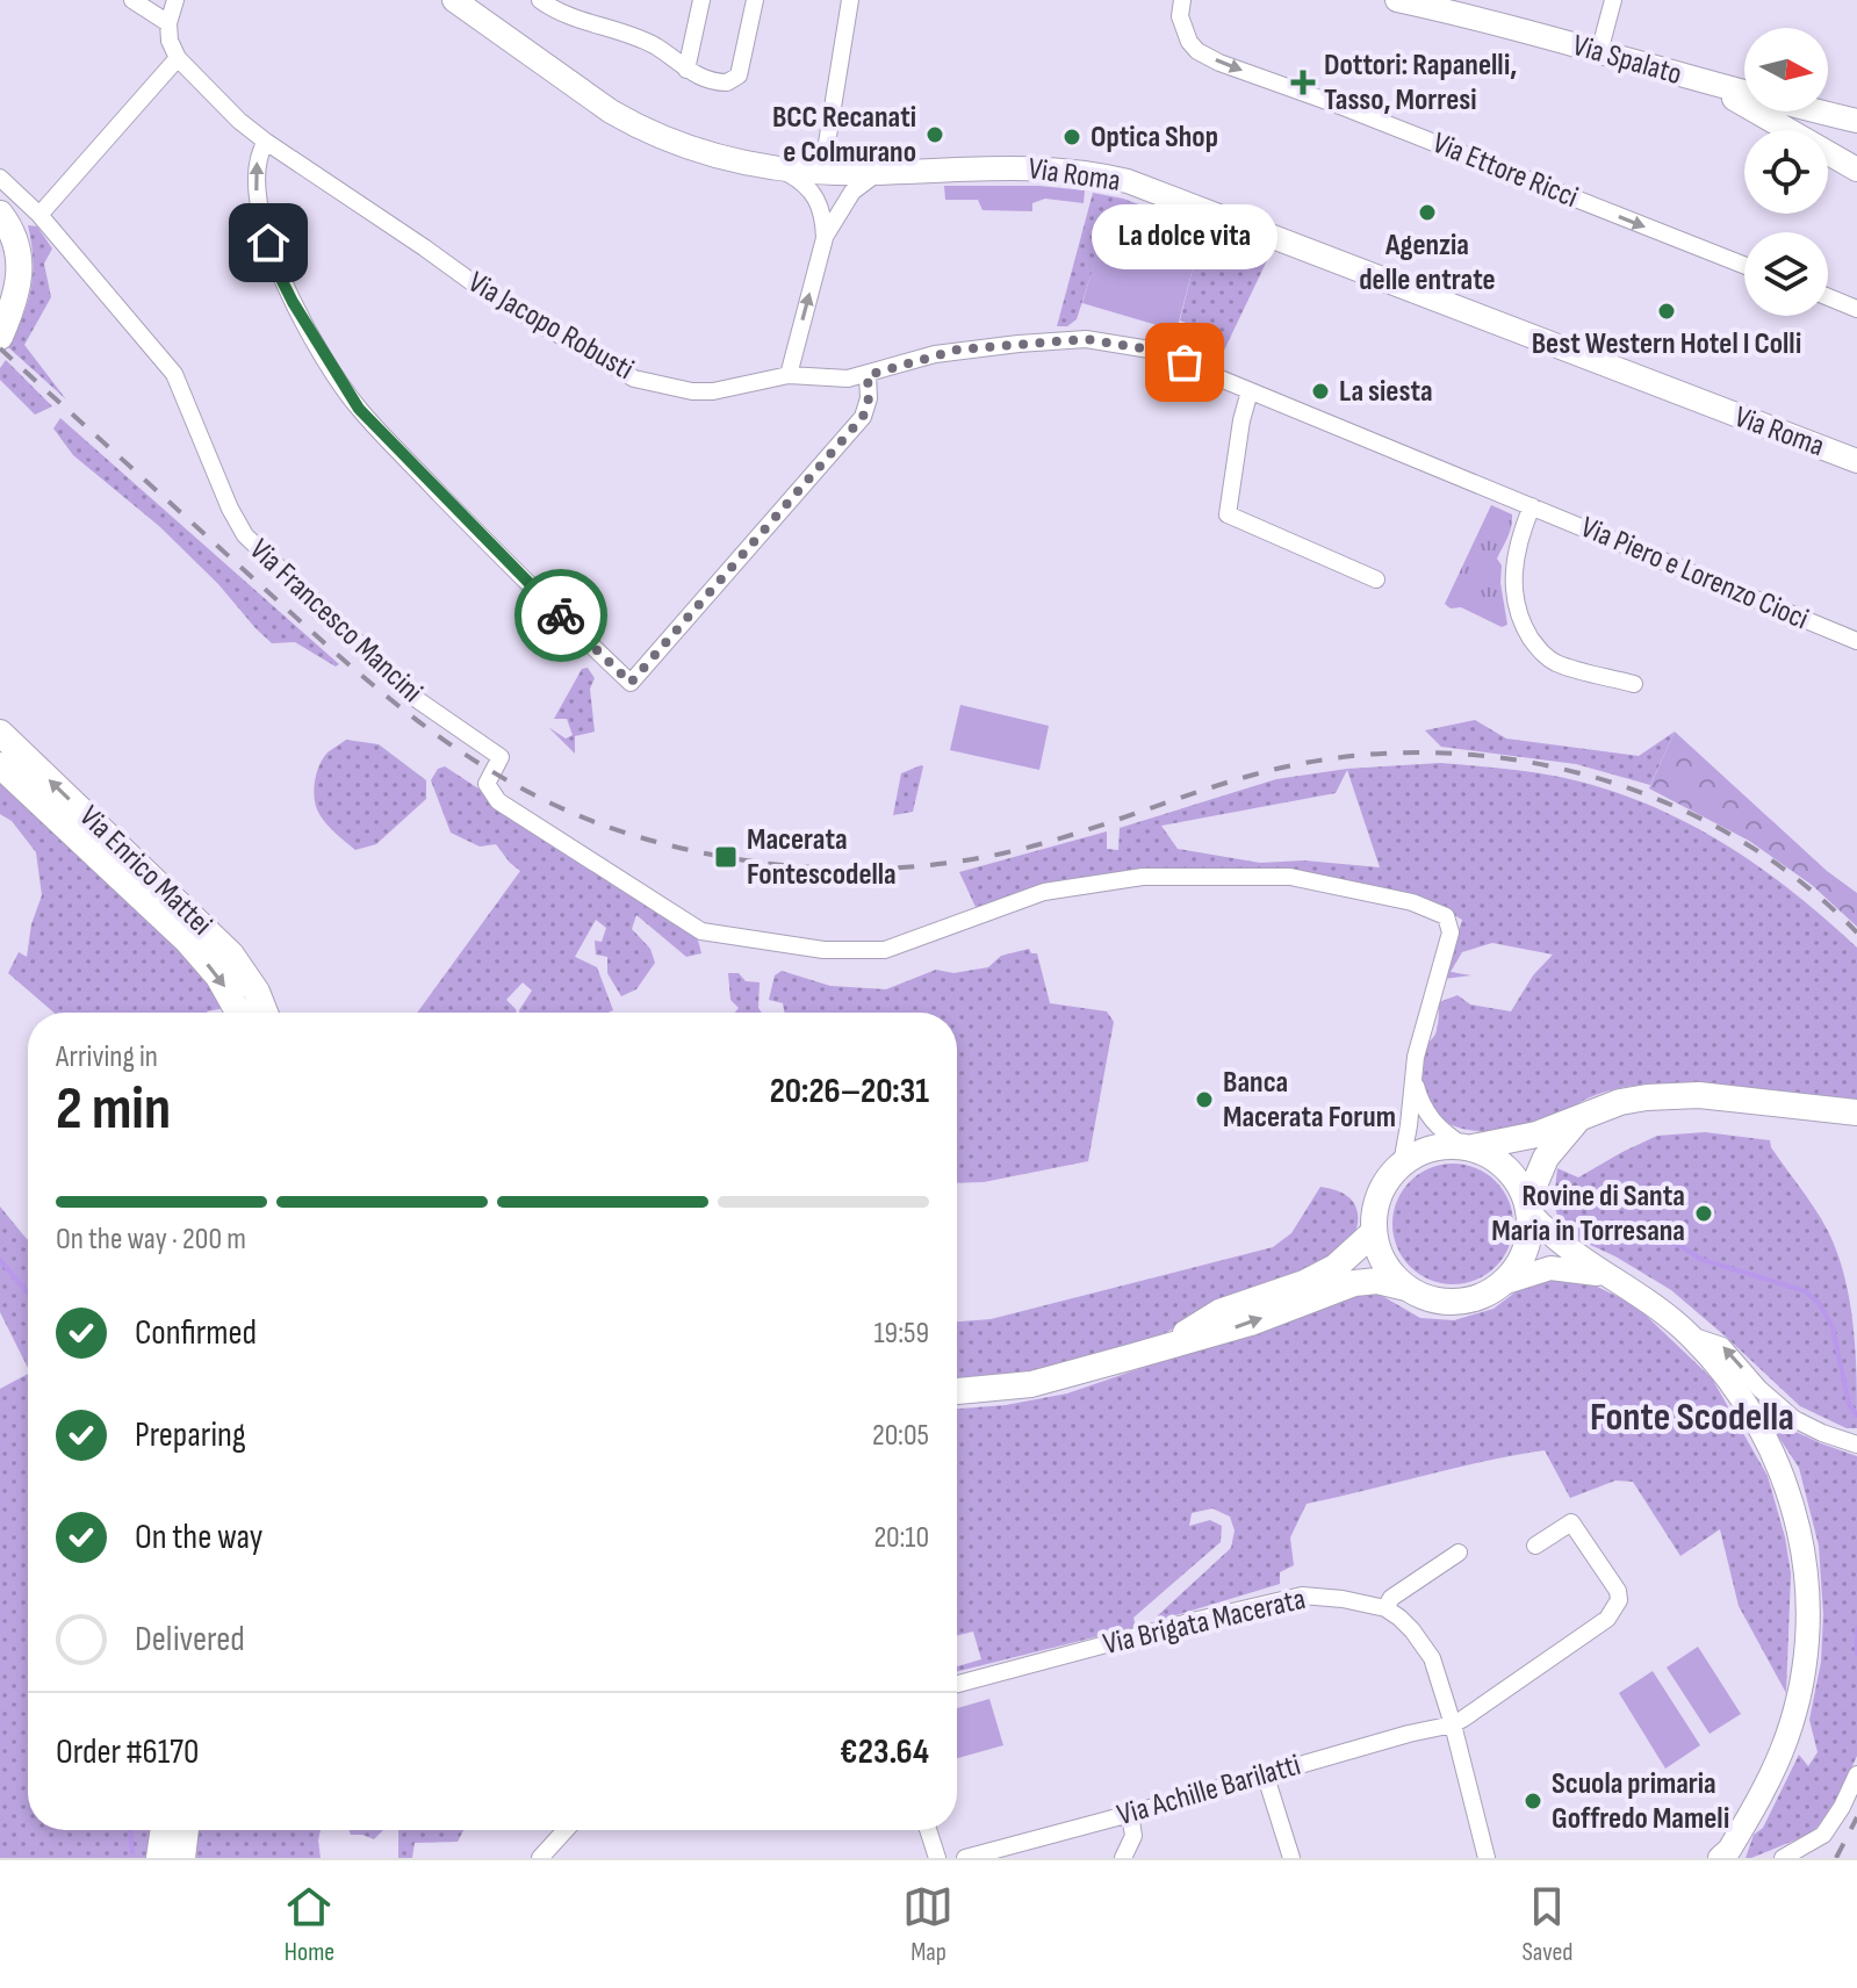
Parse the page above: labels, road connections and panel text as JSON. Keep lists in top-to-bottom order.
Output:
{
  "streets": {
    "main road": ["Via Spalato", "Via Roma", "Via Enrico Mattei"],
    "street": [
      "Via Ettore Ricci",
      "Via Jacopo Robusti",
      "Via Piero e Lorenzo Cioci",
      "Via Francesco Mancini",
      "Via Brigata Macerata",
      "Via Achille Barilatti"
    ]
  },
  "crossings": [
    ["Via Jacopo Robusti", "Via Piero e Lorenzo Cioci"]
  ],
  "one_way": ["Via Ettore Ricci"],
  "districts": ["Fonte Scodella"],
  "places": {
    "health": ["Dottori: Rapanelli, Tasso, Morresi"],
    "other": [
      "BCC Recanati e Colmurano",
      "Optica Shop",
      "Agenzia delle entrate",
      "Best Western Hotel I Colli",
      "La dolce vita",
      "La siesta",
      "Banca Macerata Forum",
      "Rovine di Santa Maria in Torresana",
      "Scuola primaria Goffredo Mameli"
    ],
    "transit": ["Macerata Fontescodella"]
  },
  "north": "right",
  "page": {
    "bubble": "La dolce vita",
    "heading": ["2 min", "Arriving in", "20:26–20:31"],
    "panel": ["Order #6170", "€23.64"],
    "bar": "On the way · 200 m",
    "list": [
      ["Confirmed", "19:59"],
      ["Preparing", "20:05"],
      ["On the way", "20:10"],
      "Delivered"
    ],
    "tabs": ["Home", "Map", "Saved"]
  }
}
